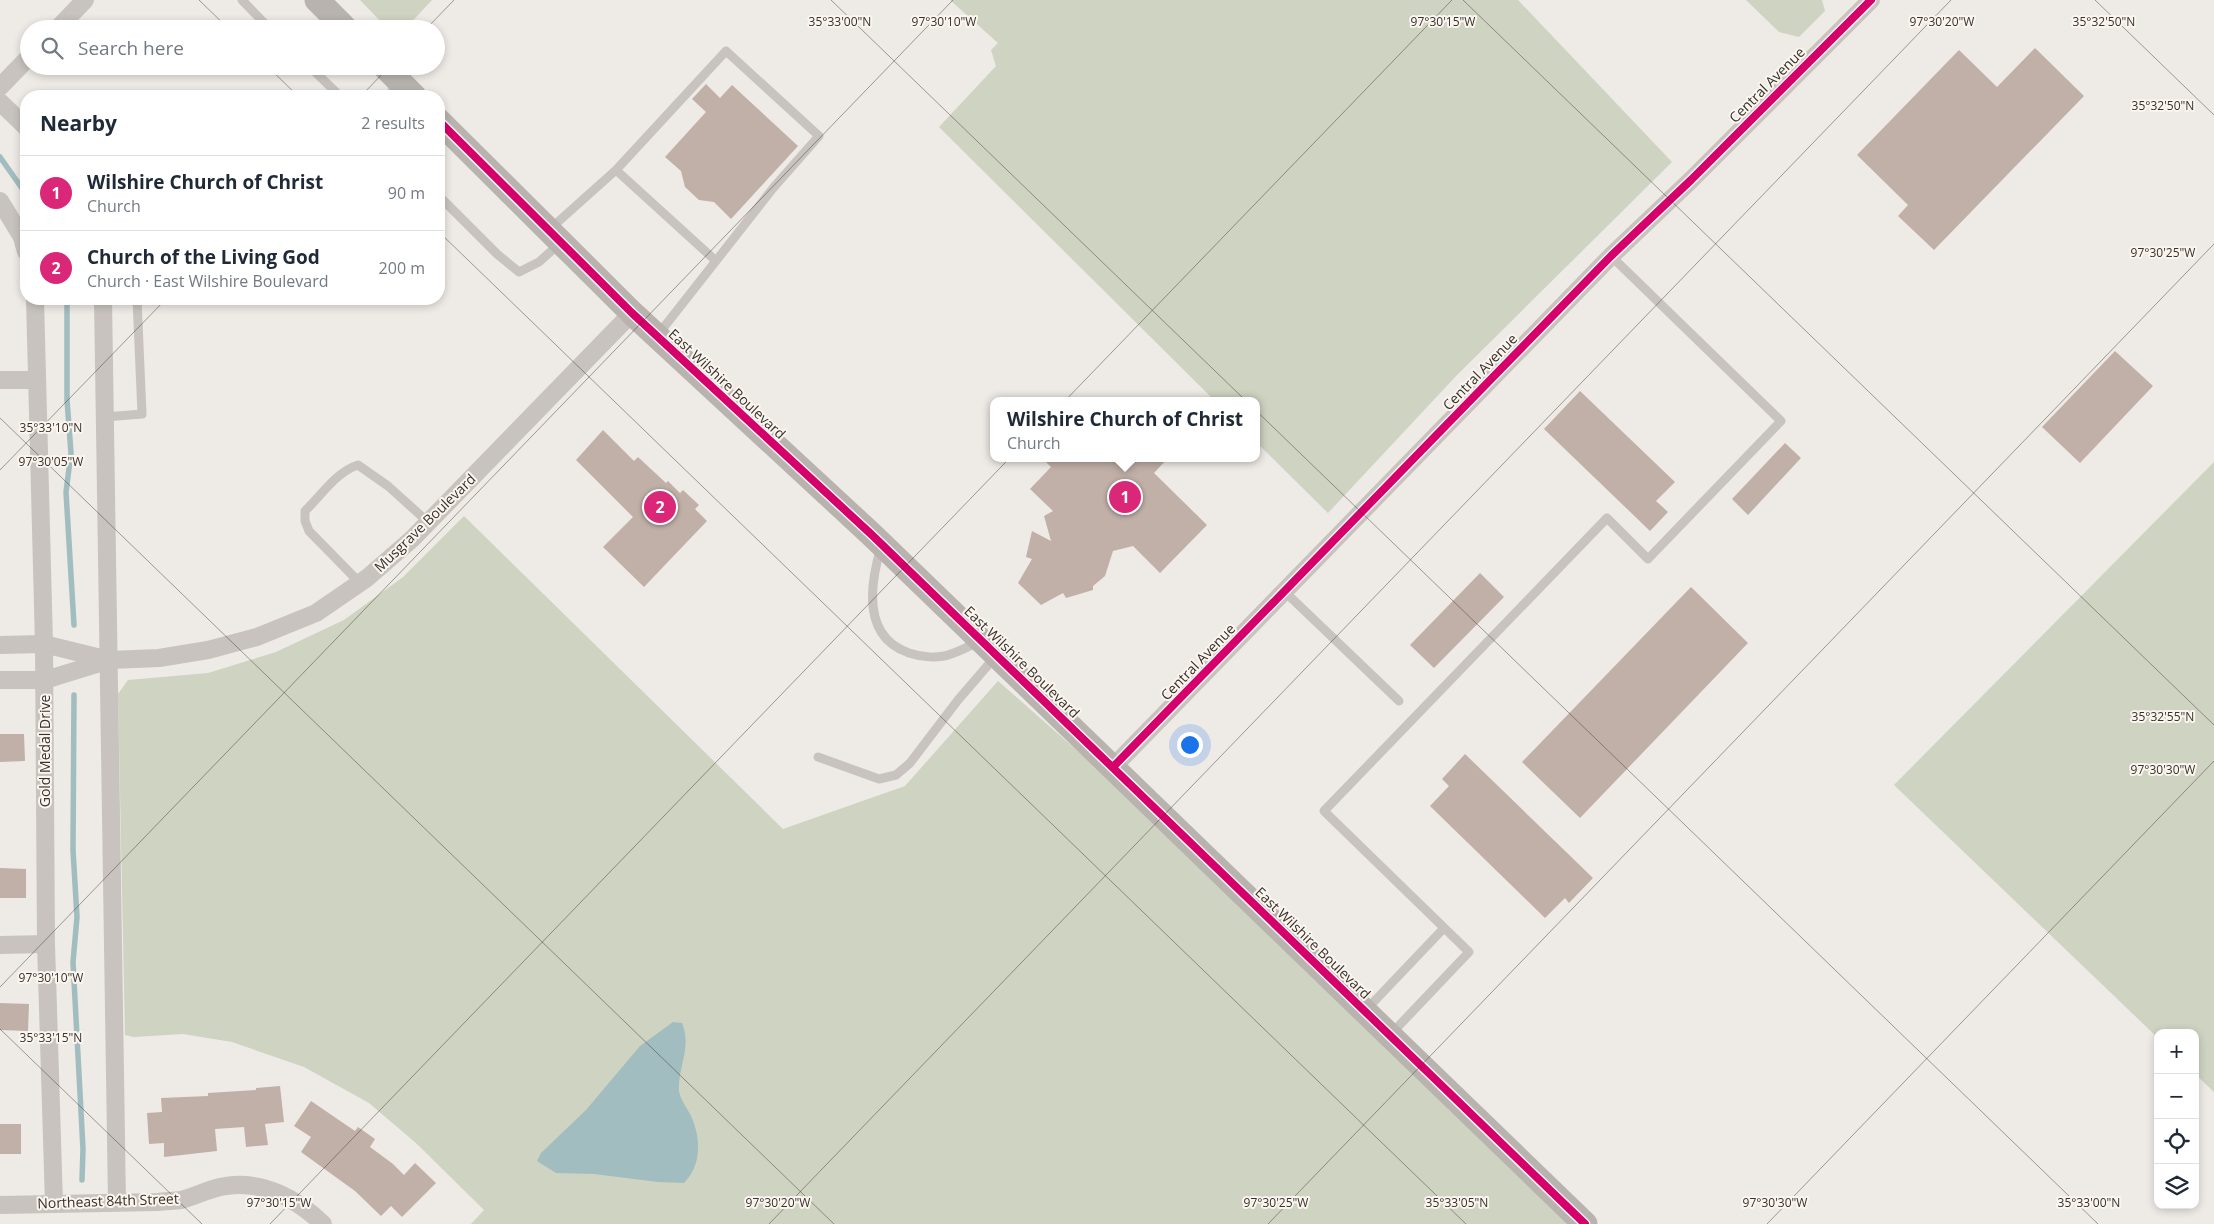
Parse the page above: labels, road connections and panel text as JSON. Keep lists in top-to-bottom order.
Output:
{
  "streets": {
    "street": [
      "Central Avenue",
      "East Wilshire Boulevard",
      "Musgrave Boulevard",
      "Gold Medal Drive",
      "Northeast 84th Street"
    ]
  },
  "crossings": [
    ["Central Avenue", "East Wilshire Boulevard"],
    ["East Wilshire Boulevard", "Musgrave Boulevard"],
    ["Musgrave Boulevard", "Gold Medal Drive"],
    ["Gold Medal Drive", "Northeast 84th Street"]
  ],
  "page": {
    "search": "Search here",
    "heading": ["Nearby", "2 results"],
    "list": [
      {
        "mark": "1",
        "name": "Wilshire Church of Christ",
        "note": "Church",
        "value": "90 m"
      },
      {
        "mark": "2",
        "name": "Church of the Living God",
        "note": "Church · East Wilshire Boulevard",
        "value": "200 m"
      }
    ],
    "popup": ["Wilshire Church of Christ", "Church"],
    "pins": ["1", "2"],
    "map_buttons": ["+", "−"]
  },
  "coordinates": [
    "35°32'50\"N",
    "35°33'00\"N",
    "97°30'10\"W",
    "97°30'15\"W",
    "97°30'20\"W",
    "97°30'25\"W",
    "35°33'10\"N",
    "97°30'05\"W",
    "35°32'55\"N",
    "97°30'30\"W",
    "35°33'15\"N",
    "35°33'05\"N"
  ]
}
